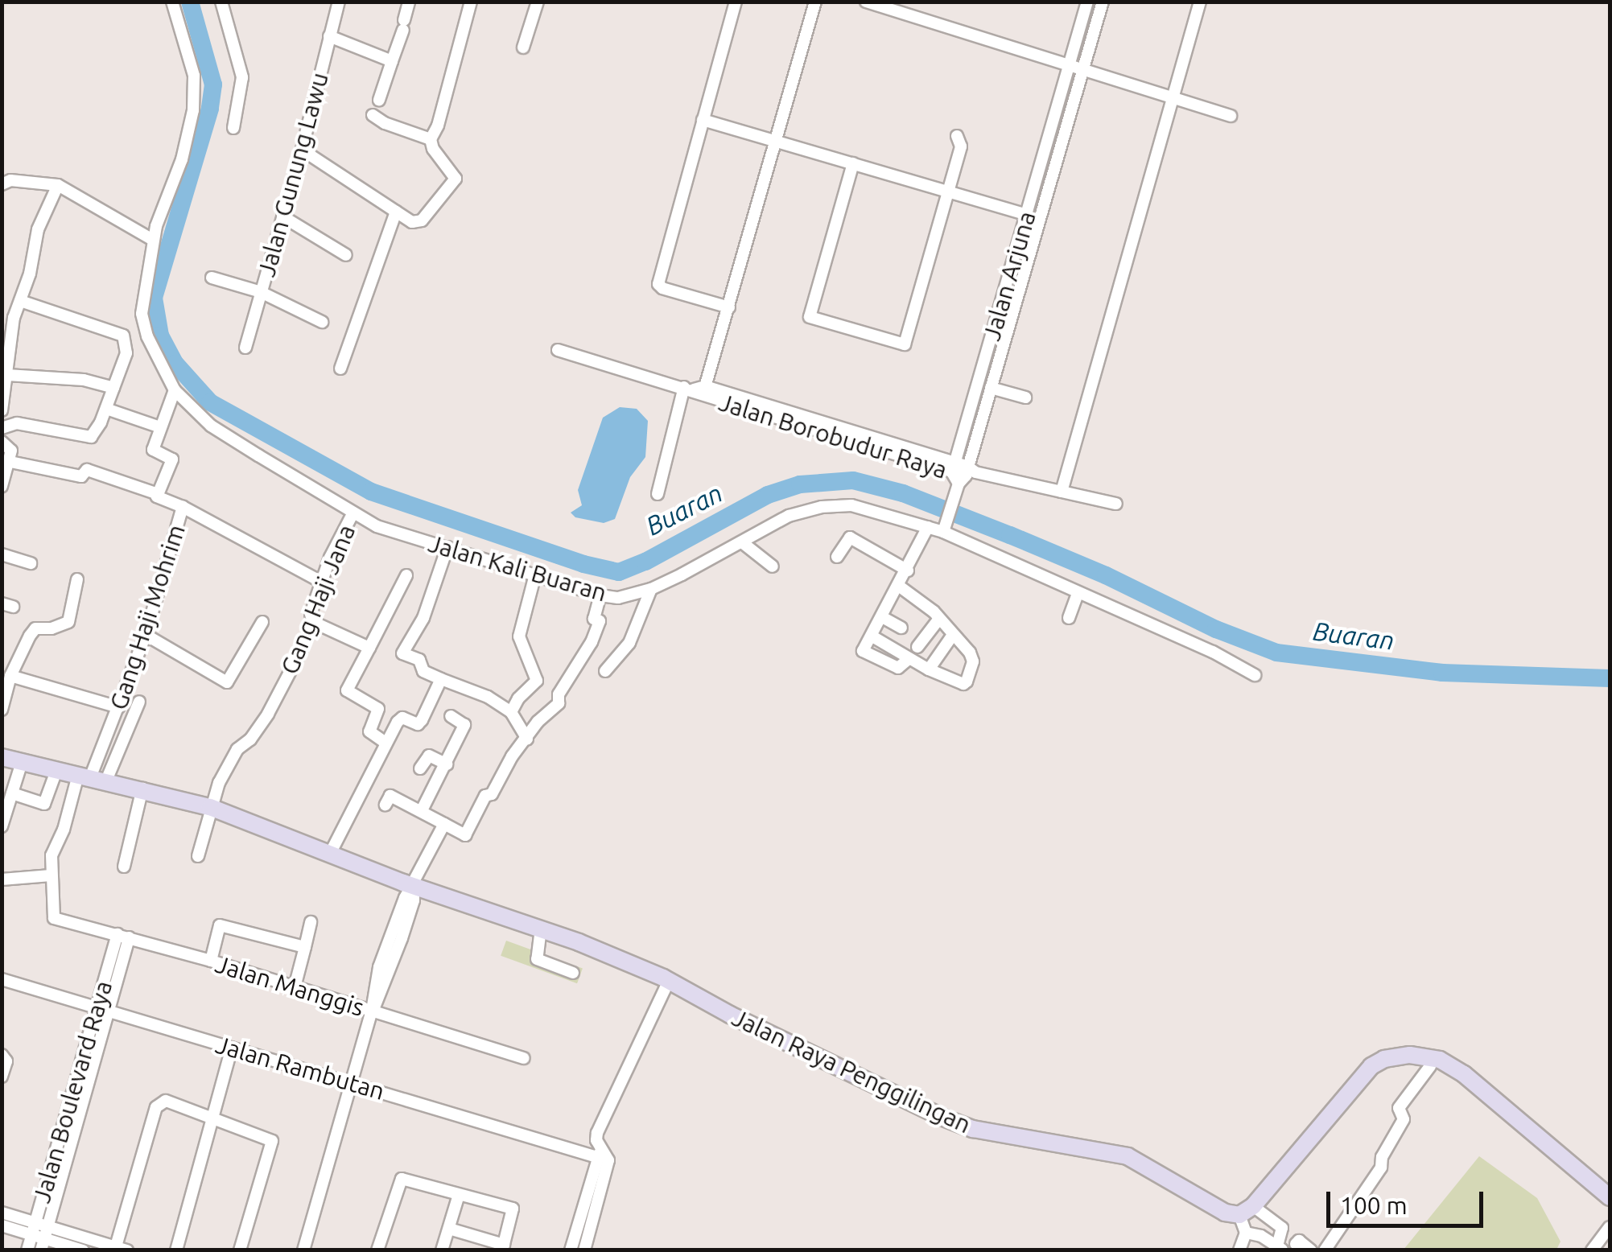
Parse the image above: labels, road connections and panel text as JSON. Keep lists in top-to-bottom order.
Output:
{
  "streets": {
    "main road": ["Jalan Raya Penggilingan"],
    "street": [
      "Jalan Gunung Lawu",
      "Jalan Arjuna",
      "Jalan Borobudur Raya",
      "Jalan Kali Buaran",
      "Gang Haji Jana",
      "Gang Haji Mohrim",
      "Jalan Manggis",
      "Jalan Rambutan",
      "Jalan Boulevard Raya"
    ]
  },
  "crossings": [
    ["Jalan Arjuna", "Jalan Borobudur Raya"],
    ["Jalan Arjuna", "Jalan Kali Buaran"],
    ["Jalan Kali Buaran", "Gang Haji Jana"],
    ["Gang Haji Jana", "Jalan Raya Penggilingan"],
    ["Gang Haji Mohrim", "Jalan Raya Penggilingan"],
    ["Jalan Manggis", "Jalan Boulevard Raya"],
    ["Jalan Rambutan", "Jalan Boulevard Raya"]
  ],
  "water": ["Buaran"],
  "scale_bar": "100 m"
}
